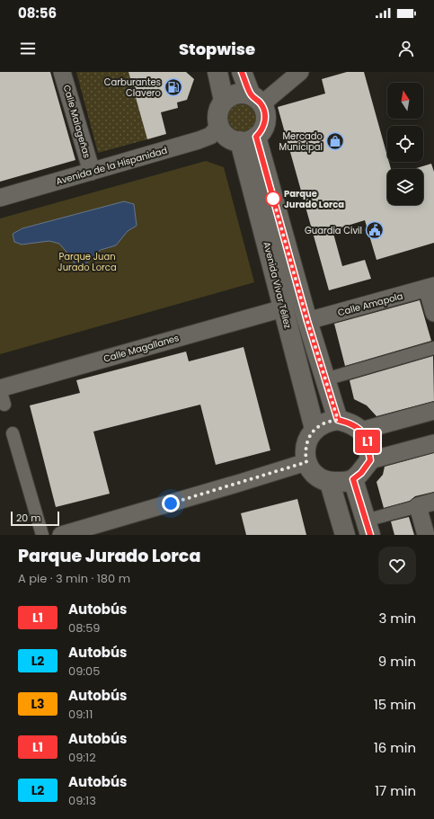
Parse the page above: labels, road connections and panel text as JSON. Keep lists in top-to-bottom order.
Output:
{
  "streets": {
    "street": [
      "Calle Malageñas",
      "Avenida de la Hispanidad",
      "Avenida Vivar Téllez",
      "Calle Amapola",
      "Calle Magallanes"
    ]
  },
  "crossings": [
    ["Calle Malageñas", "Avenida de la Hispanidad"],
    ["Avenida de la Hispanidad", "Avenida Vivar Téllez"],
    ["Avenida Vivar Téllez", "Calle Amapola"],
    ["Avenida Vivar Téllez", "Calle Magallanes"]
  ],
  "parks": ["Parque Juan Jurado Lorca"],
  "places": {
    "fuel station": ["Carburantes Clavero"],
    "shop": ["Mercado Municipal"],
    "other": ["Parque Jurado Lorca"],
    "public building": ["Guardia Civil"]
  },
  "lines": ["bus line L1"],
  "scale_bar": "20 m",
  "north": "top",
  "page": {
    "status": "08:56",
    "header": "Stopwise",
    "on_map": "L1",
    "scale": "20 m",
    "heading": ["Parque Jurado Lorca", "A pie · 3 min · 180 m"],
    "list": [
      {
        "mark": "L1",
        "name": "Autobús",
        "note": "08:59",
        "value": "3 min"
      },
      {
        "mark": "L2",
        "name": "Autobús",
        "note": "09:05",
        "value": "9 min"
      },
      {
        "mark": "L3",
        "name": "Autobús",
        "note": "09:11",
        "value": "15 min"
      },
      {
        "mark": "L1",
        "name": "Autobús",
        "note": "09:12",
        "value": "16 min"
      },
      {
        "mark": "L2",
        "name": "Autobús",
        "note": "09:13",
        "value": "17 min"
      }
    ]
  }
}
